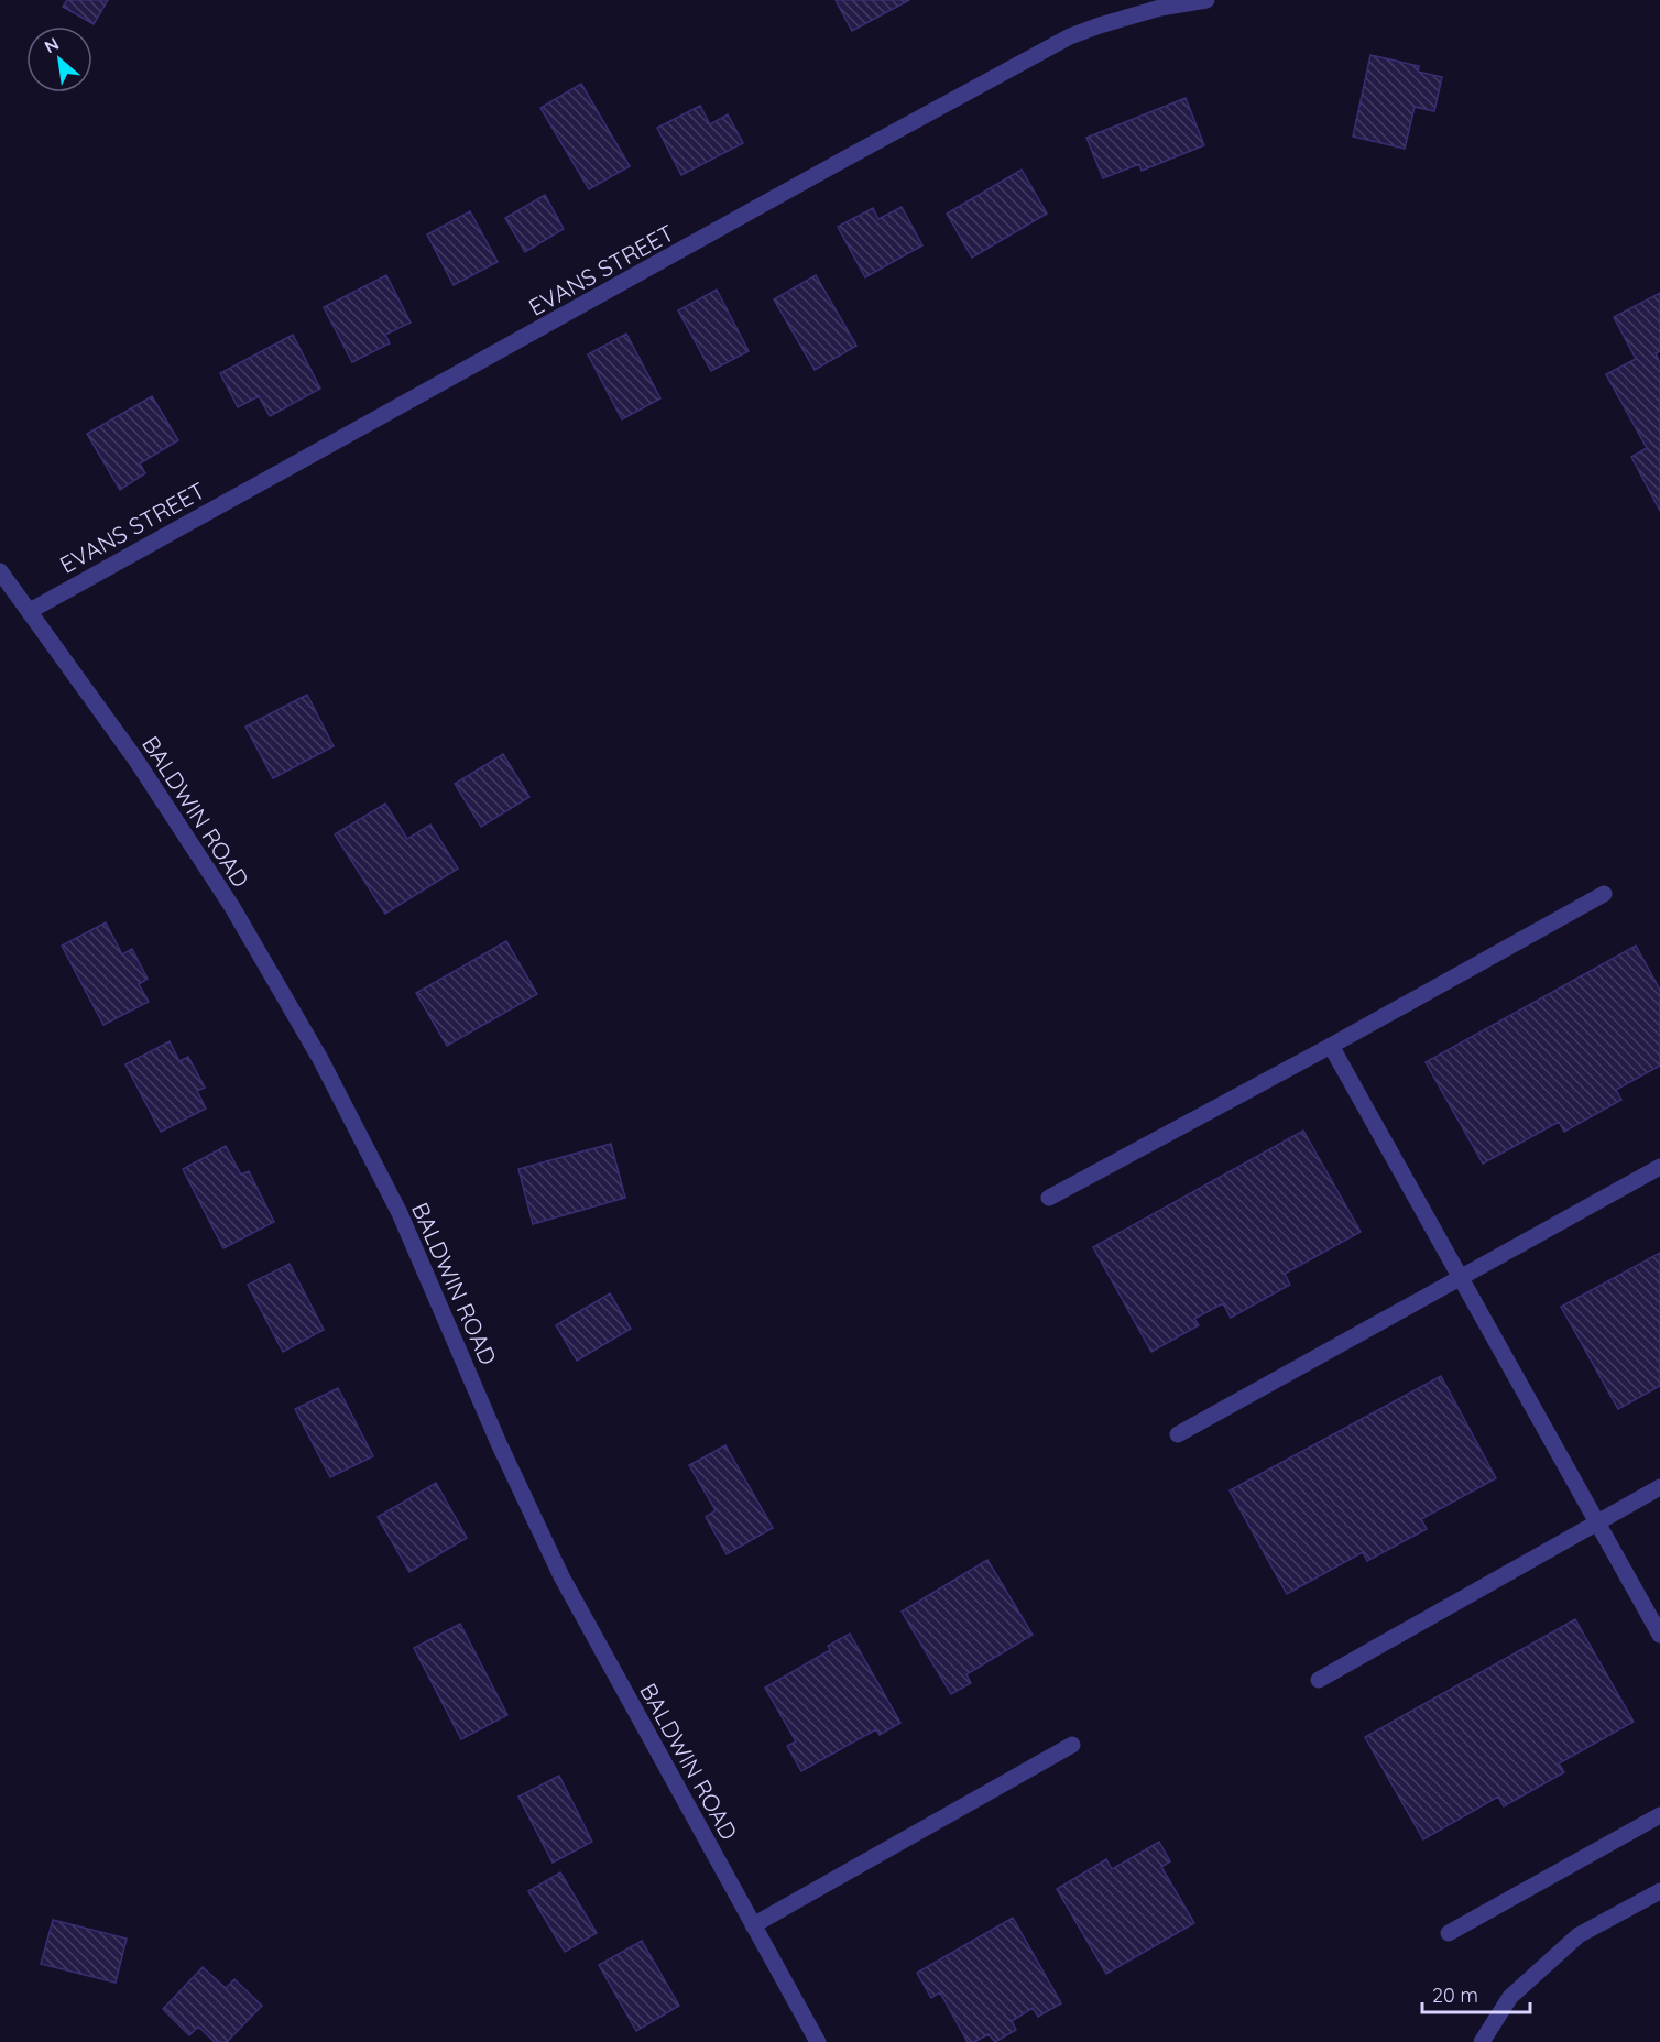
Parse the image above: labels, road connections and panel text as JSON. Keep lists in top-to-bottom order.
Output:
{
  "streets": {
    "street": ["EVANS STREET", "BALDWIN ROAD"]
  },
  "crossings": [
    ["EVANS STREET", "BALDWIN ROAD"]
  ],
  "scale_bar": "20 m",
  "north": "top left"
}
